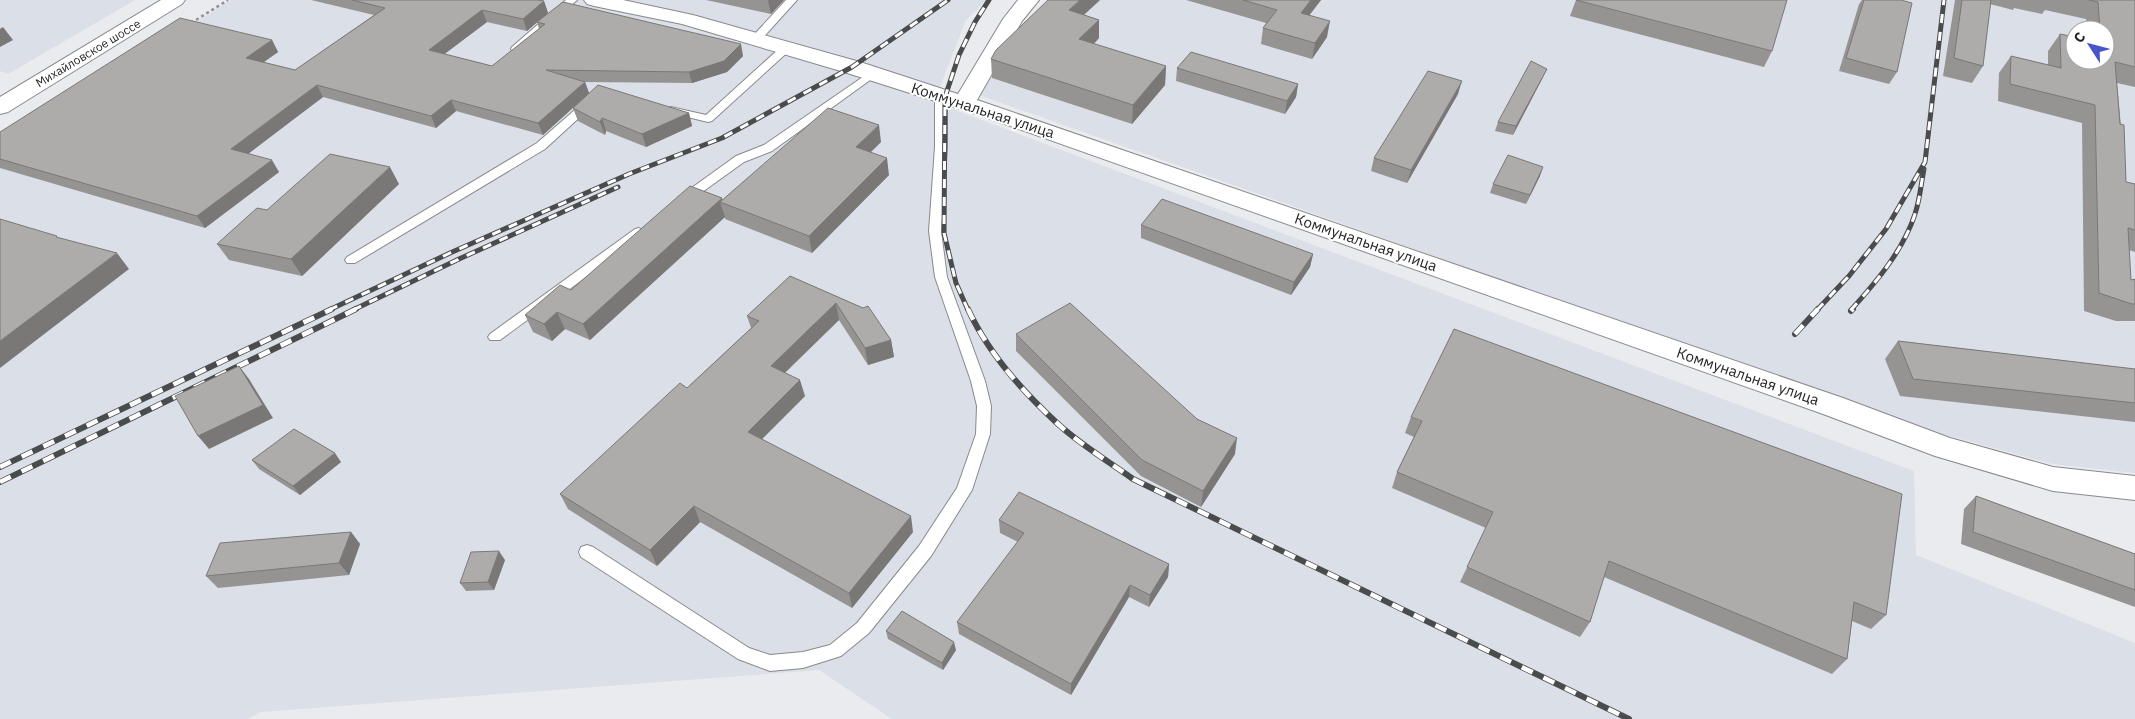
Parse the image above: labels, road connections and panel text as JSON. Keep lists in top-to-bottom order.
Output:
{
  "streets": {
    "street": ["Михайловское шоссе", "Коммунальная улица"]
  },
  "north": "top left"
}
